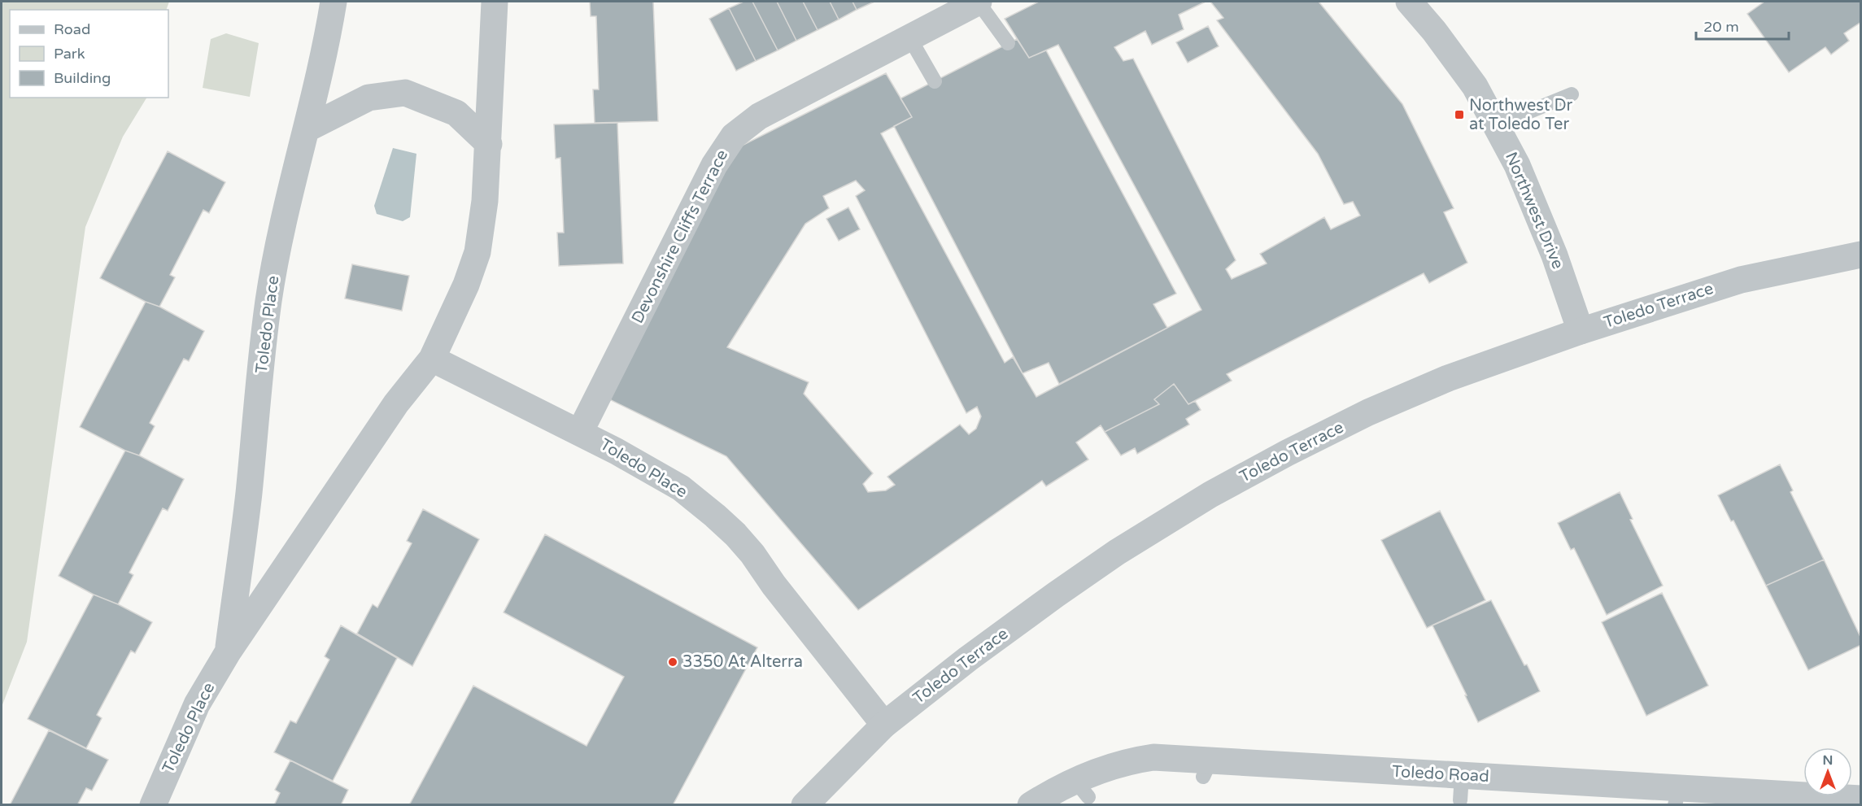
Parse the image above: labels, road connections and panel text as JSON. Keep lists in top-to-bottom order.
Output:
{
  "streets": {
    "street": [
      "Northwest Drive",
      "Devonshire Cliffs Terrace",
      "Toledo Terrace",
      "Toledo Place",
      "Toledo Road"
    ]
  },
  "crossings": [
    ["Northwest Drive", "Toledo Terrace"],
    ["Devonshire Cliffs Terrace", "Toledo Place"],
    ["Toledo Terrace", "Toledo Place"]
  ],
  "places": {
    "transit": ["Northwest Dr at Toledo Ter"],
    "other": ["3350 At Alterra"]
  },
  "legend": ["Road", "Park", "Building"],
  "scale_bar": "20 m",
  "north": "top"
}
